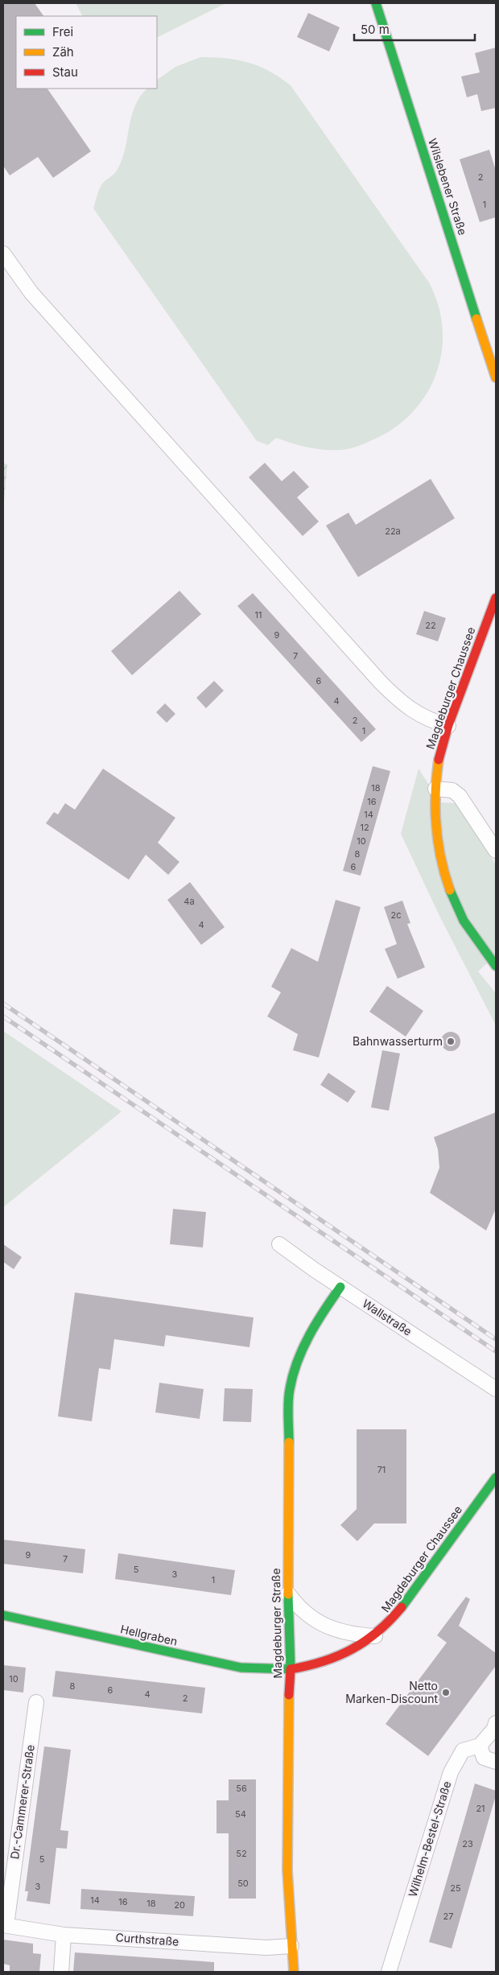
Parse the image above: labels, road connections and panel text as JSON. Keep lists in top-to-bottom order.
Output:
{
  "streets": {
    "street": [
      "Wilslebener Straße",
      "Magdeburger Chaussee",
      "Wallstraße",
      "Magdeburger Straße",
      "Hellgraben",
      "Dr.-Cammerer-Straße",
      "Wilhelm-Bestel-Straße",
      "Curthstraße"
    ]
  },
  "crossings": [
    ["Magdeburger Chaussee", "Magdeburger Straße"],
    ["Magdeburger Chaussee", "Hellgraben"],
    ["Wallstraße", "Magdeburger Straße"],
    ["Magdeburger Straße", "Hellgraben"],
    ["Magdeburger Straße", "Curthstraße"],
    ["Dr.-Cammerer-Straße", "Curthstraße"]
  ],
  "places": ["Bahnwasserturm", "Netto Marken-Discount"],
  "house_numbers": [
    "2",
    "1",
    "22a",
    "11",
    "22",
    "9",
    "7",
    "6",
    "4",
    "2",
    "1",
    "18",
    "16",
    "14",
    "12",
    "10",
    "8",
    "6",
    "4a",
    "2c",
    "4",
    "71",
    "9",
    "7",
    "5",
    "3",
    "1",
    "10",
    "8",
    "6",
    "4",
    "2",
    "56",
    "21",
    "54",
    "23",
    "52",
    "5",
    "50",
    "3",
    "25",
    "14",
    "16",
    "18",
    "20",
    "27"
  ],
  "legend": ["Frei", "Zäh", "Stau"],
  "scale_bar": "50 m"
}
